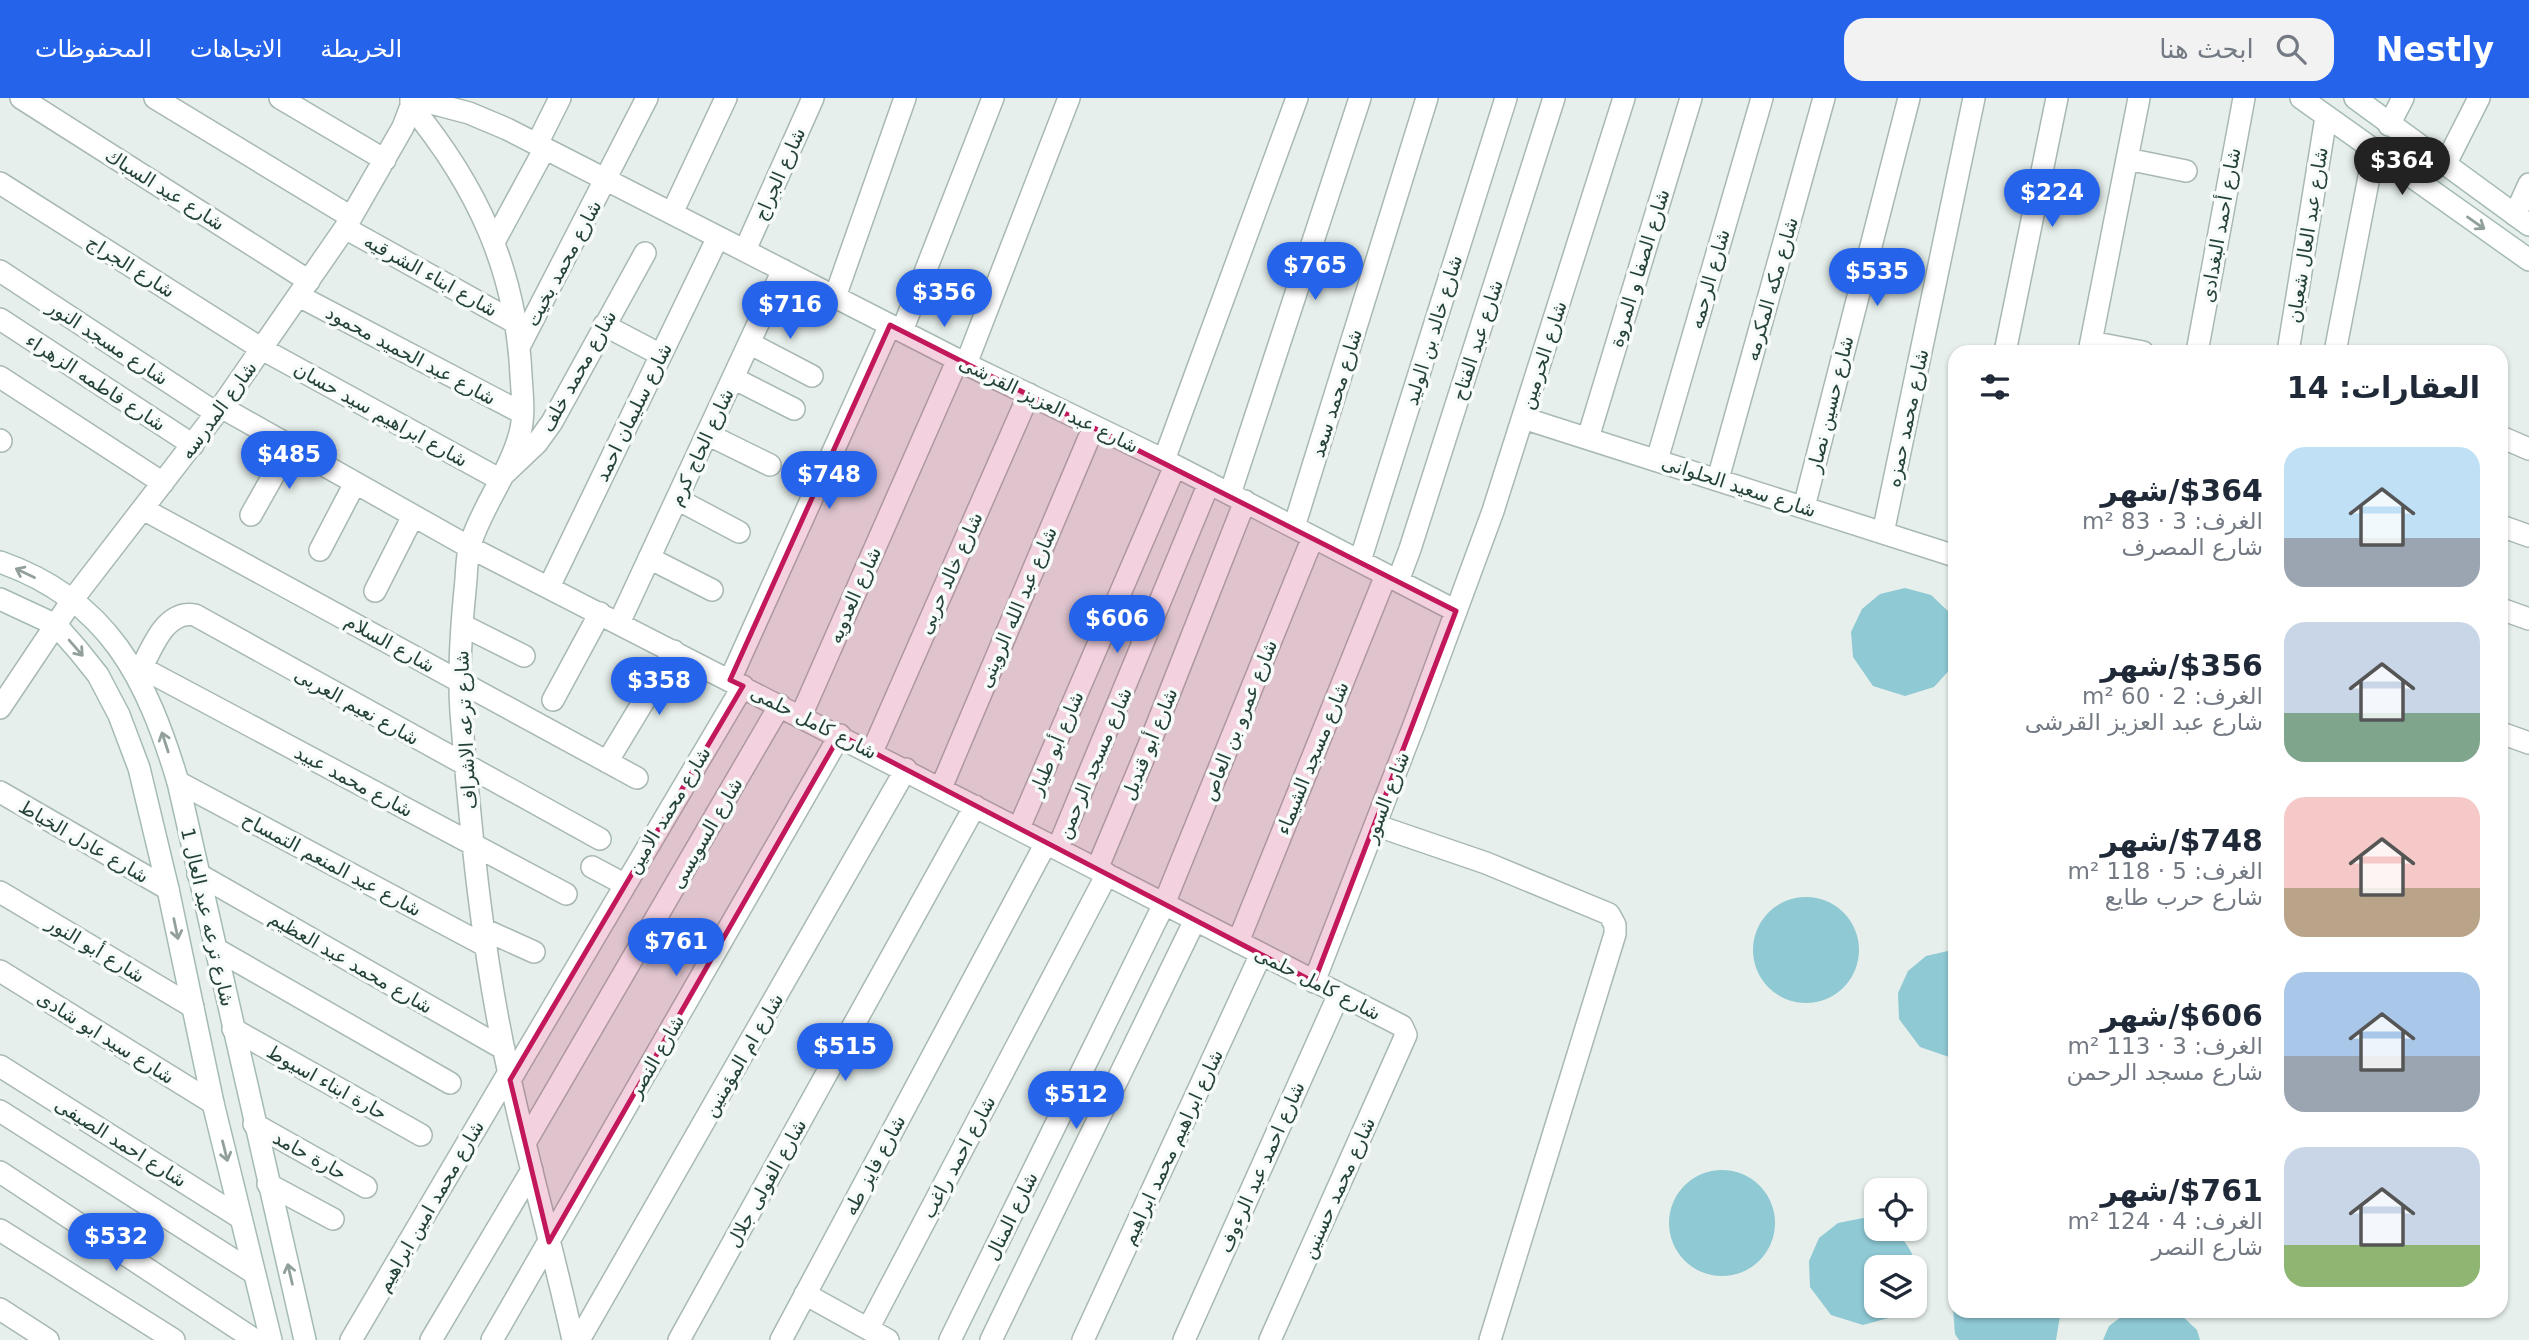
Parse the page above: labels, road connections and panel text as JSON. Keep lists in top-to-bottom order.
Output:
{
  "streets": {
    "street": [
      "شارع الجراج",
      "شارع عيد السباك",
      "شارع أحمد البغدادى",
      "شارع عبد العال شعبان",
      "شارع محمد بخيت",
      "شارع الصفا و المروة",
      "شارع ابناء الشرقيه",
      "شارع الرحمه",
      "شارع مكه المكرمه",
      "شارع خالد بن الوليد",
      "شارع عبد الفتاح",
      "شارع مسجد النور",
      "شارع عبد الحميد محمود",
      "شارع الحرمين",
      "شارع محمد خلف",
      "شارع فاطمه الزهراء",
      "شارع محمد سعد",
      "شارع عبد العزيز القرشى",
      "شارع حسين نصار",
      "شارع المدرسه",
      "شارع سليمان احمد",
      "شارع ابراهيم سيد حسان",
      "شارع محمد حمزه",
      "شارع الحاج كرم",
      "شارع سعيد الحلوانى",
      "شارع خالد حربى",
      "شارع العدويه",
      "شارع عبد الله الروينى",
      "شارع السلام",
      "شارع نعيم العربى",
      "شارع عمرو بن العاص",
      "شارع كامل حلمى",
      "شارع ترعه الاشراف",
      "شارع أبو طيار",
      "شارع أبو قنديل",
      "شارع مسجد الشيماء",
      "شارع مسجد الرحمن",
      "شارع محمد عبيد",
      "شارع السور",
      "شارع محمد الامين",
      "شارع السويسى",
      "شارع عادل الخياط",
      "شارع عبد المنعم التمساح",
      "شارع ترعه عبد العال 1",
      "شارع أبو النور",
      "شارع محمد عبد العظيم",
      "شارع سيد ابو شادى",
      "شارع ام المؤمنين",
      "شارع النصر",
      "حارة ابناء اسيوط",
      "شارع احمد الصيفى",
      "شارع ابراهيم محمد ابراهيم",
      "حارة حامد",
      "شارع احمد راغب",
      "شارع فايز طه",
      "شارع احمد عبد الرءوف",
      "شارع الفولى جلال",
      "شارع محمد حسنين",
      "شارع محمد امين ابراهيم",
      "شارع المنال"
    ]
  },
  "crossings": [
    ["شارع الجراج", "شارع عبد العزيز القرشى"],
    ["شارع الجراج", "شارع المدرسه"],
    ["شارع الجراج", "شارع ابراهيم سيد حسان"],
    ["شارع عيد السباك", "شارع عبد الحميد محمود"],
    ["شارع عيد السباك", "شارع المدرسه"],
    ["شارع محمد بخيت", "شارع عبد العزيز القرشى"],
    ["شارع محمد بخيت", "شارع ترعه الاشراف"],
    ["شارع الصفا و المروة", "شارع سعيد الحلوانى"],
    ["شارع ابناء الشرقيه", "شارع المدرسه"],
    ["شارع ابناء الشرقيه", "شارع ترعه الاشراف"],
    ["شارع الرحمه", "شارع سعيد الحلوانى"],
    ["شارع مكه المكرمه", "شارع سعيد الحلوانى"],
    ["شارع خالد بن الوليد", "شارع عبد العزيز القرشى"],
    ["شارع عبد الفتاح", "شارع عبد العزيز القرشى"],
    ["شارع عبد الفتاح", "شارع مسجد الشيماء"],
    ["شارع مسجد النور", "شارع المدرسه"],
    ["شارع مسجد النور", "شارع كامل حلمى"],
    ["شارع عبد الحميد محمود", "شارع المدرسه"],
    ["شارع عبد الحميد محمود", "شارع ترعه الاشراف"],
    ["شارع الحرمين", "شارع عبد العزيز القرشى"],
    ["شارع الحرمين", "شارع سعيد الحلوانى"],
    ["شارع الحرمين", "شارع السور"],
    ["شارع محمد خلف", "شارع ابراهيم سيد حسان"],
    ["شارع محمد خلف", "شارع ترعه الاشراف"],
    ["شارع فاطمه الزهراء", "شارع المدرسه"],
    ["شارع محمد سعد", "شارع عبد العزيز القرشى"],
    ["شارع عبد العزيز القرشى", "شارع المدرسه"],
    ["شارع عبد العزيز القرشى", "شارع سليمان احمد"],
    ["شارع عبد العزيز القرشى", "شارع الحاج كرم"],
    ["شارع عبد العزيز القرشى", "شارع خالد حربى"],
    ["شارع عبد العزيز القرشى", "شارع العدويه"],
    ["شارع عبد العزيز القرشى", "شارع عبد الله الروينى"],
    ["شارع عبد العزيز القرشى", "شارع عمرو بن العاص"],
    ["شارع عبد العزيز القرشى", "شارع ترعه الاشراف"],
    ["شارع عبد العزيز القرشى", "شارع أبو طيار"],
    ["شارع عبد العزيز القرشى", "شارع أبو قنديل"],
    ["شارع عبد العزيز القرشى", "شارع مسجد الشيماء"],
    ["شارع عبد العزيز القرشى", "شارع مسجد الرحمن"],
    ["شارع عبد العزيز القرشى", "شارع السور"],
    ["شارع عبد العزيز القرشى", "شارع محمد الامين"],
    ["شارع حسين نصار", "شارع سعيد الحلوانى"],
    ["شارع المدرسه", "شارع ابراهيم سيد حسان"],
    ["شارع المدرسه", "شارع السلام"],
    ["شارع المدرسه", "شارع كامل حلمى"],
    ["شارع المدرسه", "شارع ترعه الاشراف"],
    ["شارع المدرسه", "شارع ترعه عبد العال 1"],
    ["شارع سليمان احمد", "شارع كامل حلمى"],
    ["شارع ابراهيم سيد حسان", "شارع ترعه الاشراف"],
    ["شارع محمد حمزه", "شارع سعيد الحلوانى"],
    ["شارع الحاج كرم", "شارع كامل حلمى"],
    ["شارع خالد حربى", "شارع كامل حلمى"],
    ["شارع العدويه", "شارع كامل حلمى"],
    ["شارع عبد الله الروينى", "شارع كامل حلمى"],
    ["شارع السلام", "شارع ترعه الاشراف"],
    ["شارع نعيم العربى", "شارع ترعه الاشراف"],
    ["شارع نعيم العربى", "شارع محمد عبيد"],
    ["شارع نعيم العربى", "شارع ترعه عبد العال 1"],
    ["شارع عمرو بن العاص", "شارع كامل حلمى"],
    ["شارع عمرو بن العاص", "شارع المنال"],
    ["شارع كامل حلمى", "شارع ترعه الاشراف"],
    ["شارع كامل حلمى", "شارع أبو طيار"],
    ["شارع كامل حلمى", "شارع أبو قنديل"],
    ["شارع كامل حلمى", "شارع مسجد الشيماء"],
    ["شارع كامل حلمى", "شارع مسجد الرحمن"],
    ["شارع كامل حلمى", "شارع السور"],
    ["شارع كامل حلمى", "شارع محمد الامين"],
    ["شارع كامل حلمى", "شارع السويسى"],
    ["شارع كامل حلمى", "شارع ام المؤمنين"],
    ["شارع كامل حلمى", "شارع النصر"],
    ["شارع كامل حلمى", "شارع ابراهيم محمد ابراهيم"],
    ["شارع كامل حلمى", "شارع احمد راغب"],
    ["شارع كامل حلمى", "شارع فايز طه"],
    ["شارع كامل حلمى", "شارع احمد عبد الرءوف"],
    ["شارع كامل حلمى", "شارع الفولى جلال"],
    ["شارع كامل حلمى", "شارع محمد حسنين"],
    ["شارع كامل حلمى", "شارع المنال"],
    ["شارع ترعه الاشراف", "شارع محمد عبيد"],
    ["شارع ترعه الاشراف", "شارع محمد الامين"],
    ["شارع ترعه الاشراف", "شارع السويسى"],
    ["شارع ترعه الاشراف", "شارع عبد المنعم التمساح"],
    ["شارع ترعه الاشراف", "شارع محمد عبد العظيم"],
    ["شارع ترعه الاشراف", "شارع النصر"],
    ["شارع ترعه الاشراف", "شارع محمد امين ابراهيم"],
    ["شارع أبو قنديل", "شارع احمد راغب"],
    ["شارع مسجد الرحمن", "شارع فايز طه"],
    ["شارع محمد عبيد", "شارع ترعه عبد العال 1"],
    ["شارع محمد الامين", "شارع محمد امين ابراهيم"],
    ["شارع عادل الخياط", "شارع ترعه عبد العال 1"],
    ["شارع عبد المنعم التمساح", "شارع ترعه عبد العال 1"],
    ["شارع ترعه عبد العال 1", "شارع أبو النور"],
    ["شارع ترعه عبد العال 1", "شارع محمد عبد العظيم"],
    ["شارع ترعه عبد العال 1", "شارع سيد ابو شادى"],
    ["شارع ترعه عبد العال 1", "حارة ابناء اسيوط"],
    ["شارع ترعه عبد العال 1", "شارع احمد الصيفى"],
    ["شارع ترعه عبد العال 1", "حارة حامد"]
  ],
  "page": {
    "header": "Nestly",
    "search": "ابحث هنا",
    "nav": ["الخريطة", "الاتجاهات", "المحفوظات"],
    "price": [
      "$364",
      "$224",
      "$765",
      "$535",
      "$356",
      "$716",
      "$485",
      "$748",
      "$606",
      "$358",
      "$761",
      "$515",
      "$512",
      "$532"
    ],
    "heading": "العقارات: 14",
    "list": [
      {
        "name": "$364/شهر",
        "note": "الغرف: 3 · 83 m² · شارع المصرف"
      },
      {
        "name": "$356/شهر",
        "note": "الغرف: 2 · 60 m² · شارع عبد العزيز القرشى"
      },
      {
        "name": "$748/شهر",
        "note": "الغرف: 5 · 118 m² · شارع حرب طايع"
      },
      {
        "name": "$606/شهر",
        "note": "الغرف: 3 · 113 m² · شارع مسجد الرحمن"
      },
      {
        "name": "$761/شهر",
        "note": "الغرف: 4 · 124 m² · شارع النصر"
      }
    ]
  }
}
